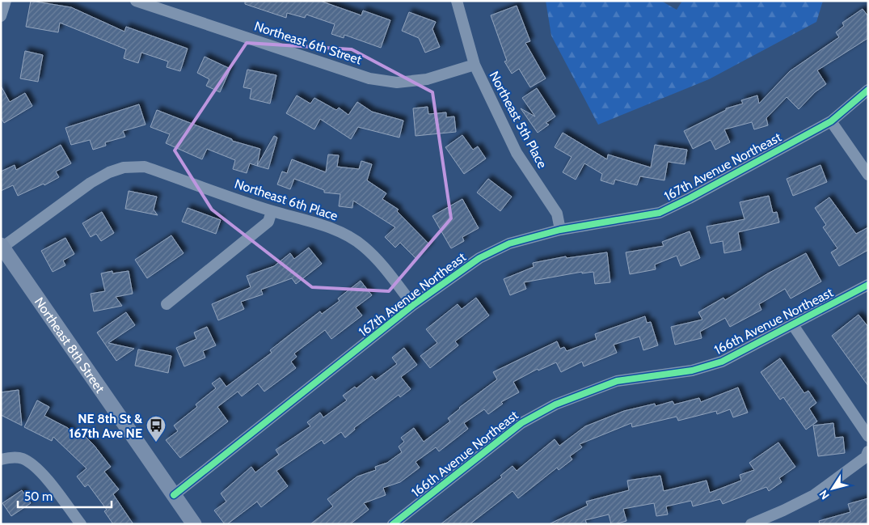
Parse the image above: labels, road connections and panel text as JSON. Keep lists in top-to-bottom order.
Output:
{
  "streets": {
    "street": [
      "Northeast 6th Street",
      "Northeast 5th Place",
      "167th Avenue Northeast",
      "Northeast 6th Place",
      "166th Avenue Northeast",
      "Northeast 8th Street"
    ]
  },
  "crossings": [
    ["Northeast 6th Street", "Northeast 5th Place"],
    ["Northeast 5th Place", "167th Avenue Northeast"],
    ["167th Avenue Northeast", "Northeast 6th Place"],
    ["167th Avenue Northeast", "Northeast 8th Street"],
    ["Northeast 6th Place", "Northeast 8th Street"]
  ],
  "places": {
    "bus stop": ["NE 8th St & 167th Ave NE"]
  },
  "scale_bar": "50 m",
  "north": "bottom left"
}
